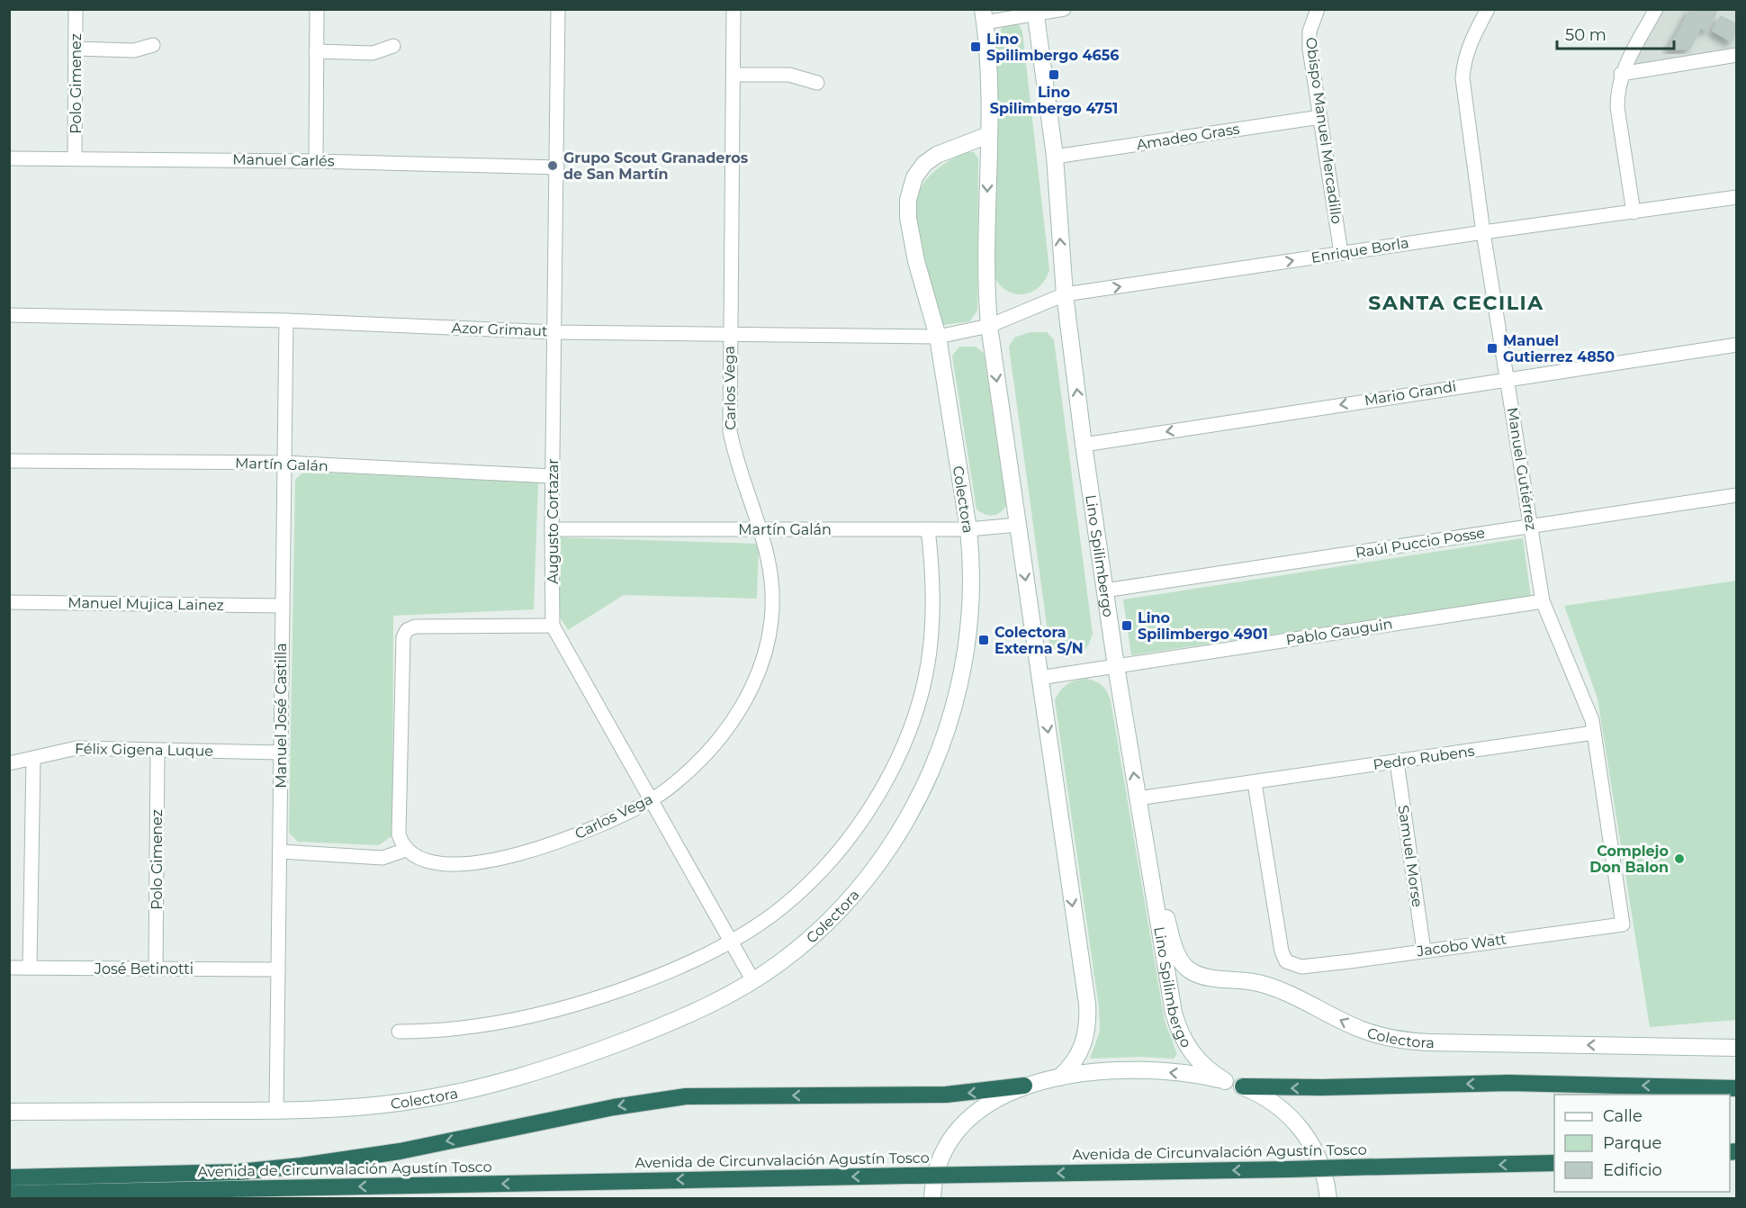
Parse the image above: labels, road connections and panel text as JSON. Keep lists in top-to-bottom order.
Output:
{
  "streets": {
    "highway": ["Avenida de Circunvalación Agustín Tosco"],
    "main road": ["Colectora", "Lino Spilimbergo"],
    "street": [
      "Polo Gimenez",
      "Obispo Manuel Mercadillo",
      "Amadeo Grass",
      "Manuel Carlés",
      "Enrique Borla",
      "Azor Grimaut",
      "Carlos Vega",
      "Mario Grandi",
      "Martín Galán",
      "Manuel Gutiérrez",
      "Augusto Cortazar",
      "Raúl Puccio Posse",
      "Manuel Mujica Lainez",
      "Pablo Gauguin",
      "Manuel José Castilla",
      "Félix Gigena Luque",
      "Pedro Rubens",
      "Samuel Morse",
      "Jacobo Watt",
      "José Betinotti"
    ]
  },
  "crossings": [
    ["Polo Gimenez", "Manuel Carlés"],
    ["Polo Gimenez", "Félix Gigena Luque"],
    ["Polo Gimenez", "José Betinotti"],
    ["Obispo Manuel Mercadillo", "Amadeo Grass"],
    ["Obispo Manuel Mercadillo", "Enrique Borla"],
    ["Amadeo Grass", "Lino Spilimbergo"],
    ["Manuel Carlés", "Augusto Cortazar"],
    ["Enrique Borla", "Azor Grimaut"],
    ["Enrique Borla", "Manuel Gutiérrez"],
    ["Enrique Borla", "Lino Spilimbergo"],
    ["Azor Grimaut", "Carlos Vega"],
    ["Azor Grimaut", "Colectora"],
    ["Azor Grimaut", "Augusto Cortazar"],
    ["Azor Grimaut", "Manuel José Castilla"],
    ["Carlos Vega", "Martín Galán"],
    ["Carlos Vega", "Augusto Cortazar"],
    ["Mario Grandi", "Manuel Gutiérrez"],
    ["Mario Grandi", "Lino Spilimbergo"],
    ["Martín Galán", "Colectora"],
    ["Martín Galán", "Augusto Cortazar"],
    ["Martín Galán", "Manuel José Castilla"],
    ["Manuel Gutiérrez", "Raúl Puccio Posse"],
    ["Manuel Gutiérrez", "Pablo Gauguin"],
    ["Manuel Gutiérrez", "Pedro Rubens"],
    ["Manuel Gutiérrez", "Jacobo Watt"],
    ["Colectora", "Augusto Cortazar"],
    ["Colectora", "Lino Spilimbergo"],
    ["Colectora", "Manuel José Castilla"],
    ["Raúl Puccio Posse", "Lino Spilimbergo"],
    ["Lino Spilimbergo", "Pablo Gauguin"],
    ["Lino Spilimbergo", "Pedro Rubens"],
    ["Manuel Mujica Lainez", "Manuel José Castilla"],
    ["Manuel José Castilla", "Félix Gigena Luque"],
    ["Manuel José Castilla", "José Betinotti"],
    ["Pedro Rubens", "Samuel Morse"],
    ["Pedro Rubens", "Jacobo Watt"],
    ["Samuel Morse", "Jacobo Watt"]
  ],
  "one_way": ["Enrique Borla", "Mario Grandi"],
  "districts": ["SANTA CECILIA"],
  "places": {
    "transit": [
      "Lino Spilimbergo 4656",
      "Lino Spilimbergo 4751",
      "Manuel Gutierrez 4850",
      "Lino Spilimbergo 4901",
      "Colectora Externa S/N"
    ],
    "other": ["Grupo Scout Granaderos de San Martín", "Complejo Don Balon"]
  },
  "legend": ["Calle", "Parque", "Edificio"],
  "scale_bar": "50 m"
}
